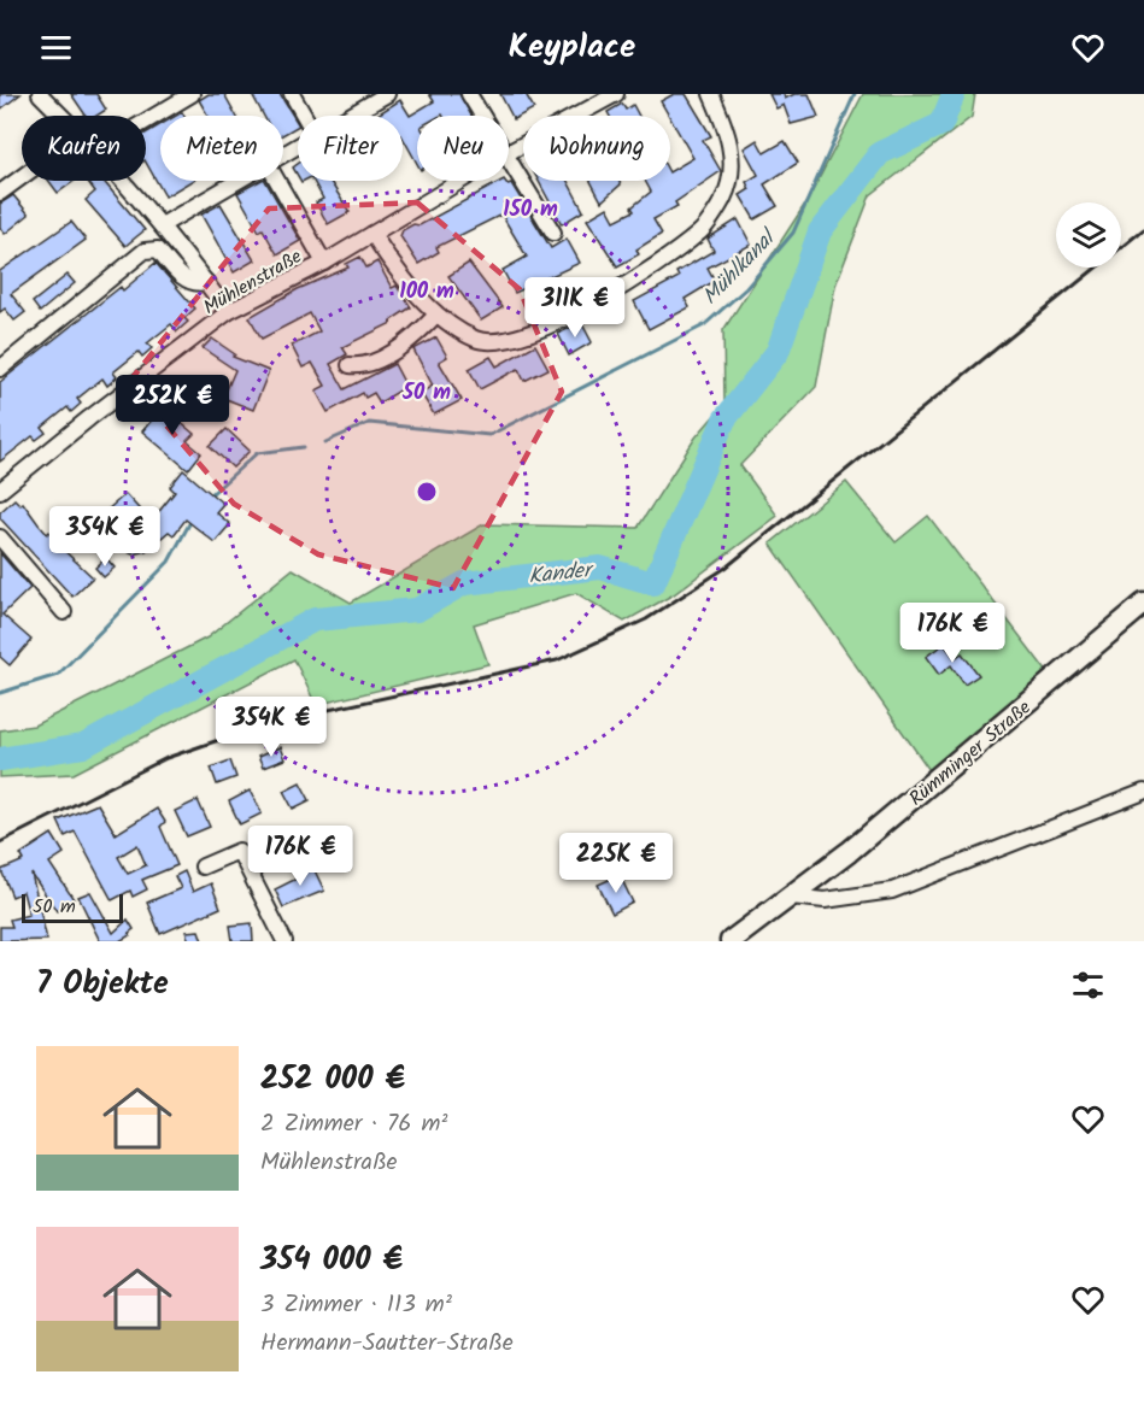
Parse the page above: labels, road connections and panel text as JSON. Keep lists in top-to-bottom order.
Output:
{
  "streets": {
    "main road": ["Rümminger Straße"],
    "street": ["Mühlenstraße"]
  },
  "water": ["Mühlkanal", "Kander"],
  "scale_bar": "50 m",
  "page": {
    "header": "Keyplace",
    "chip": [
      "Kaufen",
      "Mieten",
      "Filter",
      "Neu",
      "Wohnung"
    ],
    "price": [
      "311K €",
      "252K €",
      "354K €",
      "176K €",
      "354K €",
      "176K €",
      "225K €"
    ],
    "scale": "50 m",
    "heading": "7 Objekte",
    "list": [
      {
        "name": "252 000 €",
        "note": "2 Zimmer · 76 m² · Mühlenstraße"
      },
      {
        "name": "354 000 €",
        "note": "3 Zimmer · 113 m² · Hermann-Sautter-Straße"
      }
    ]
  },
  "rings": ["150 m", "100 m", "50 m"]
}
